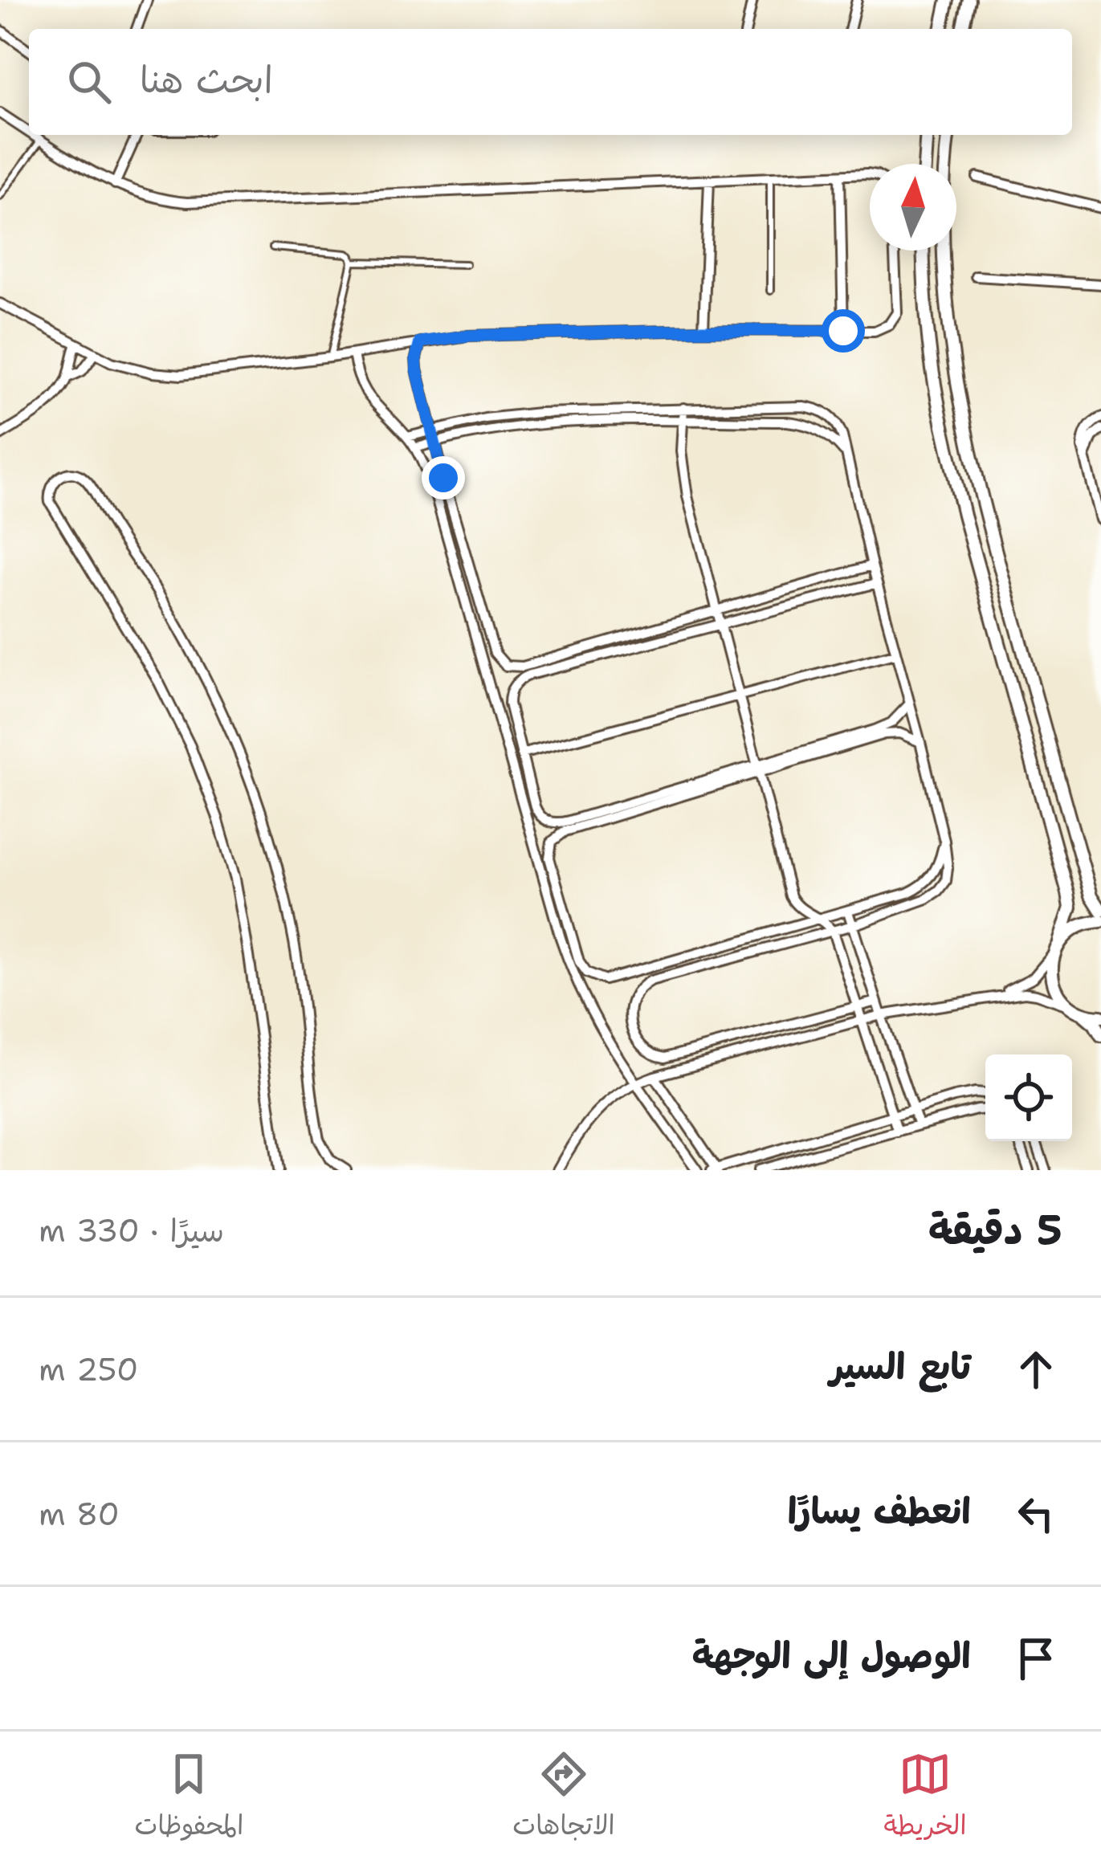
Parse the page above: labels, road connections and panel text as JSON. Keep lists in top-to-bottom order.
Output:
{
  "north": "top",
  "page": {
    "search": "ابحث هنا",
    "heading": ["5 دقيقة", "سيرًا · 330 m"],
    "list": [
      ["تابع السير", "250 m"],
      ["انعطف يسارًا", "80 m"],
      "الوصول إلى الوجهة"
    ],
    "nav": ["الخريطة", "الاتجاهات", "المحفوظات"]
  }
}
